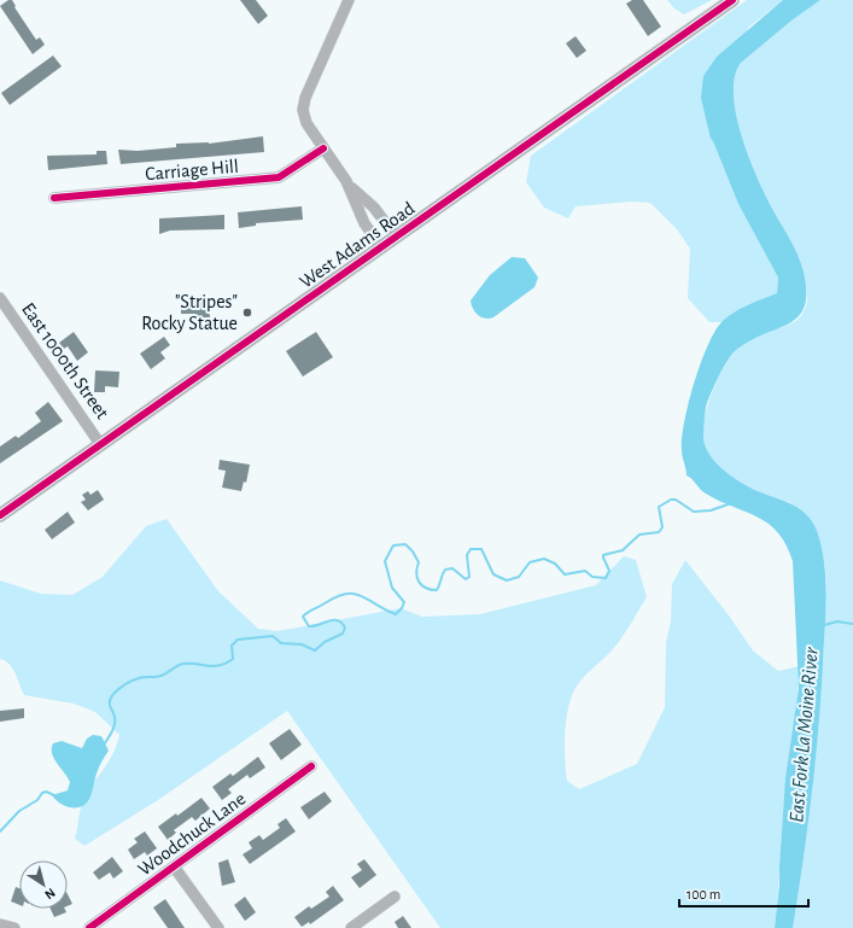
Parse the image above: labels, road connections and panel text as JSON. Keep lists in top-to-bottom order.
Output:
{
  "streets": {
    "street": [
      "Carriage Hill",
      "West Adams Road",
      "East 1000th Street",
      "Woodchuck Lane"
    ]
  },
  "crossings": [
    ["West Adams Road", "East 1000th Street"]
  ],
  "water": ["East Fork La Moine River"],
  "places": ["\"Stripes\" Rocky Statue"],
  "scale_bar": "100 m",
  "north": "bottom right"
}
